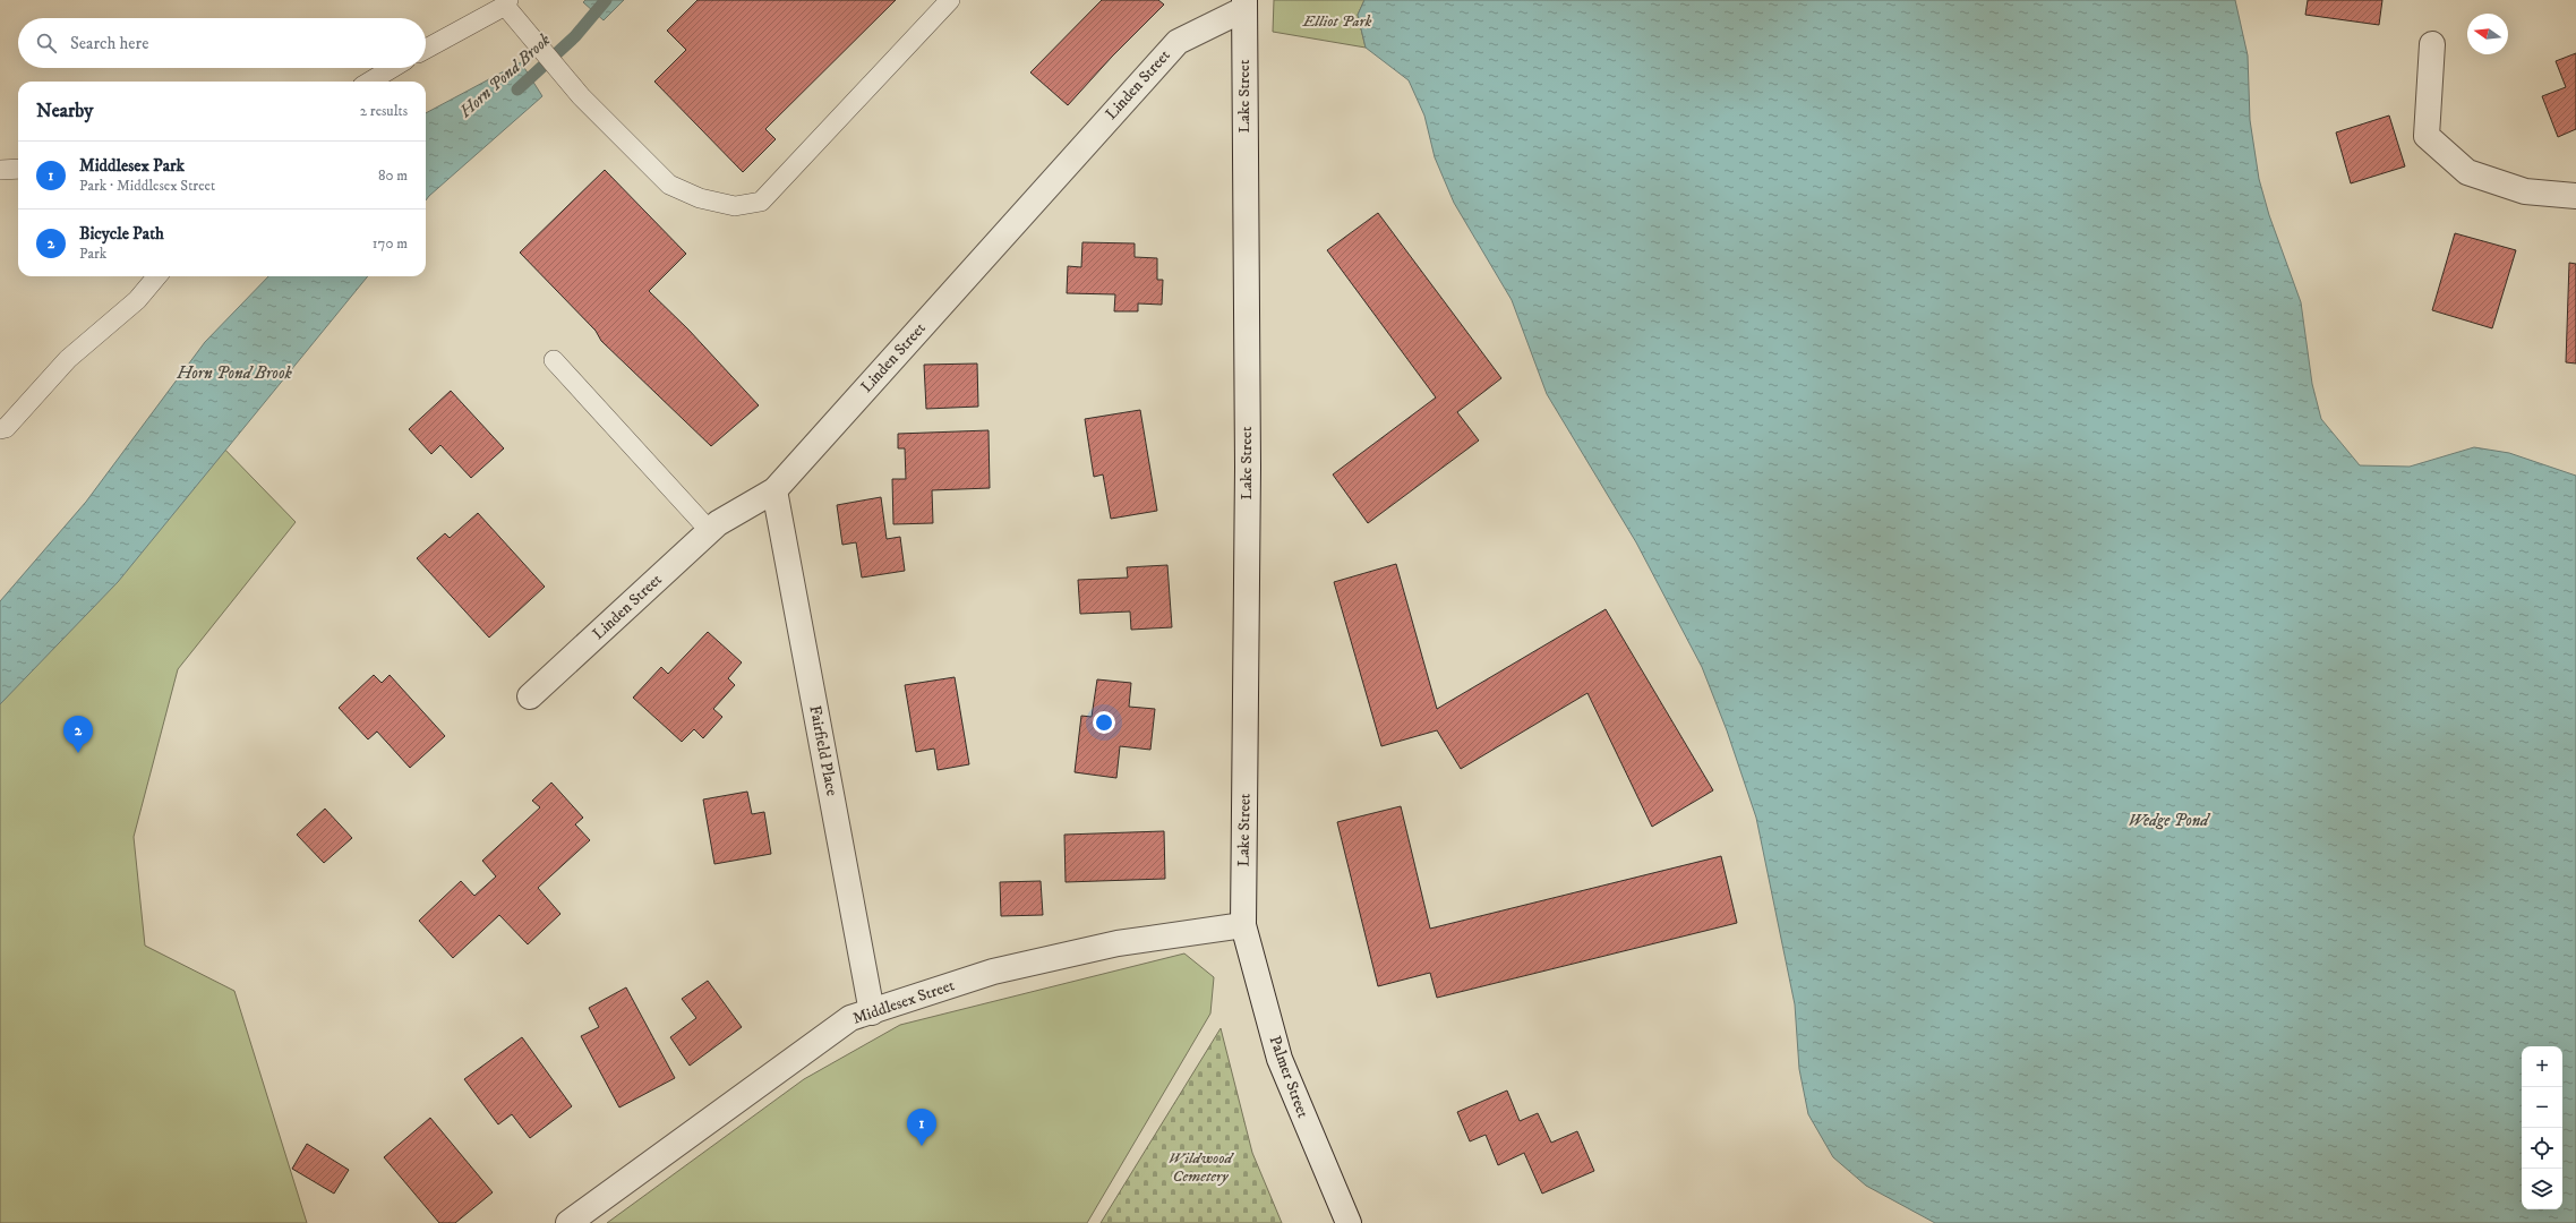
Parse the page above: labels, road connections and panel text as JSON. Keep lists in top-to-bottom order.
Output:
{
  "streets": {
    "street": [
      "Linden Street",
      "Lake Street",
      "Fairfield Place",
      "Middlesex Street",
      "Palmer Street"
    ]
  },
  "crossings": [
    ["Linden Street", "Lake Street"],
    ["Linden Street", "Fairfield Place"],
    ["Lake Street", "Middlesex Street"],
    ["Lake Street", "Palmer Street"],
    ["Fairfield Place", "Middlesex Street"],
    ["Middlesex Street", "Palmer Street"]
  ],
  "water": ["Horn Pond Brook", "Wedge Pond"],
  "parks": ["Elliot Park", "Wildwood Cemetery"],
  "north": "left",
  "page": {
    "search": "Search here",
    "heading": ["Nearby", "2 results"],
    "list": [
      {
        "mark": "1",
        "name": "Middlesex Park",
        "note": "Park · Middlesex Street",
        "value": "80 m"
      },
      {
        "mark": "2",
        "name": "Bicycle Path",
        "note": "Park",
        "value": "170 m"
      }
    ],
    "pins": ["2", "1"],
    "map_buttons": ["+", "−"]
  }
}
